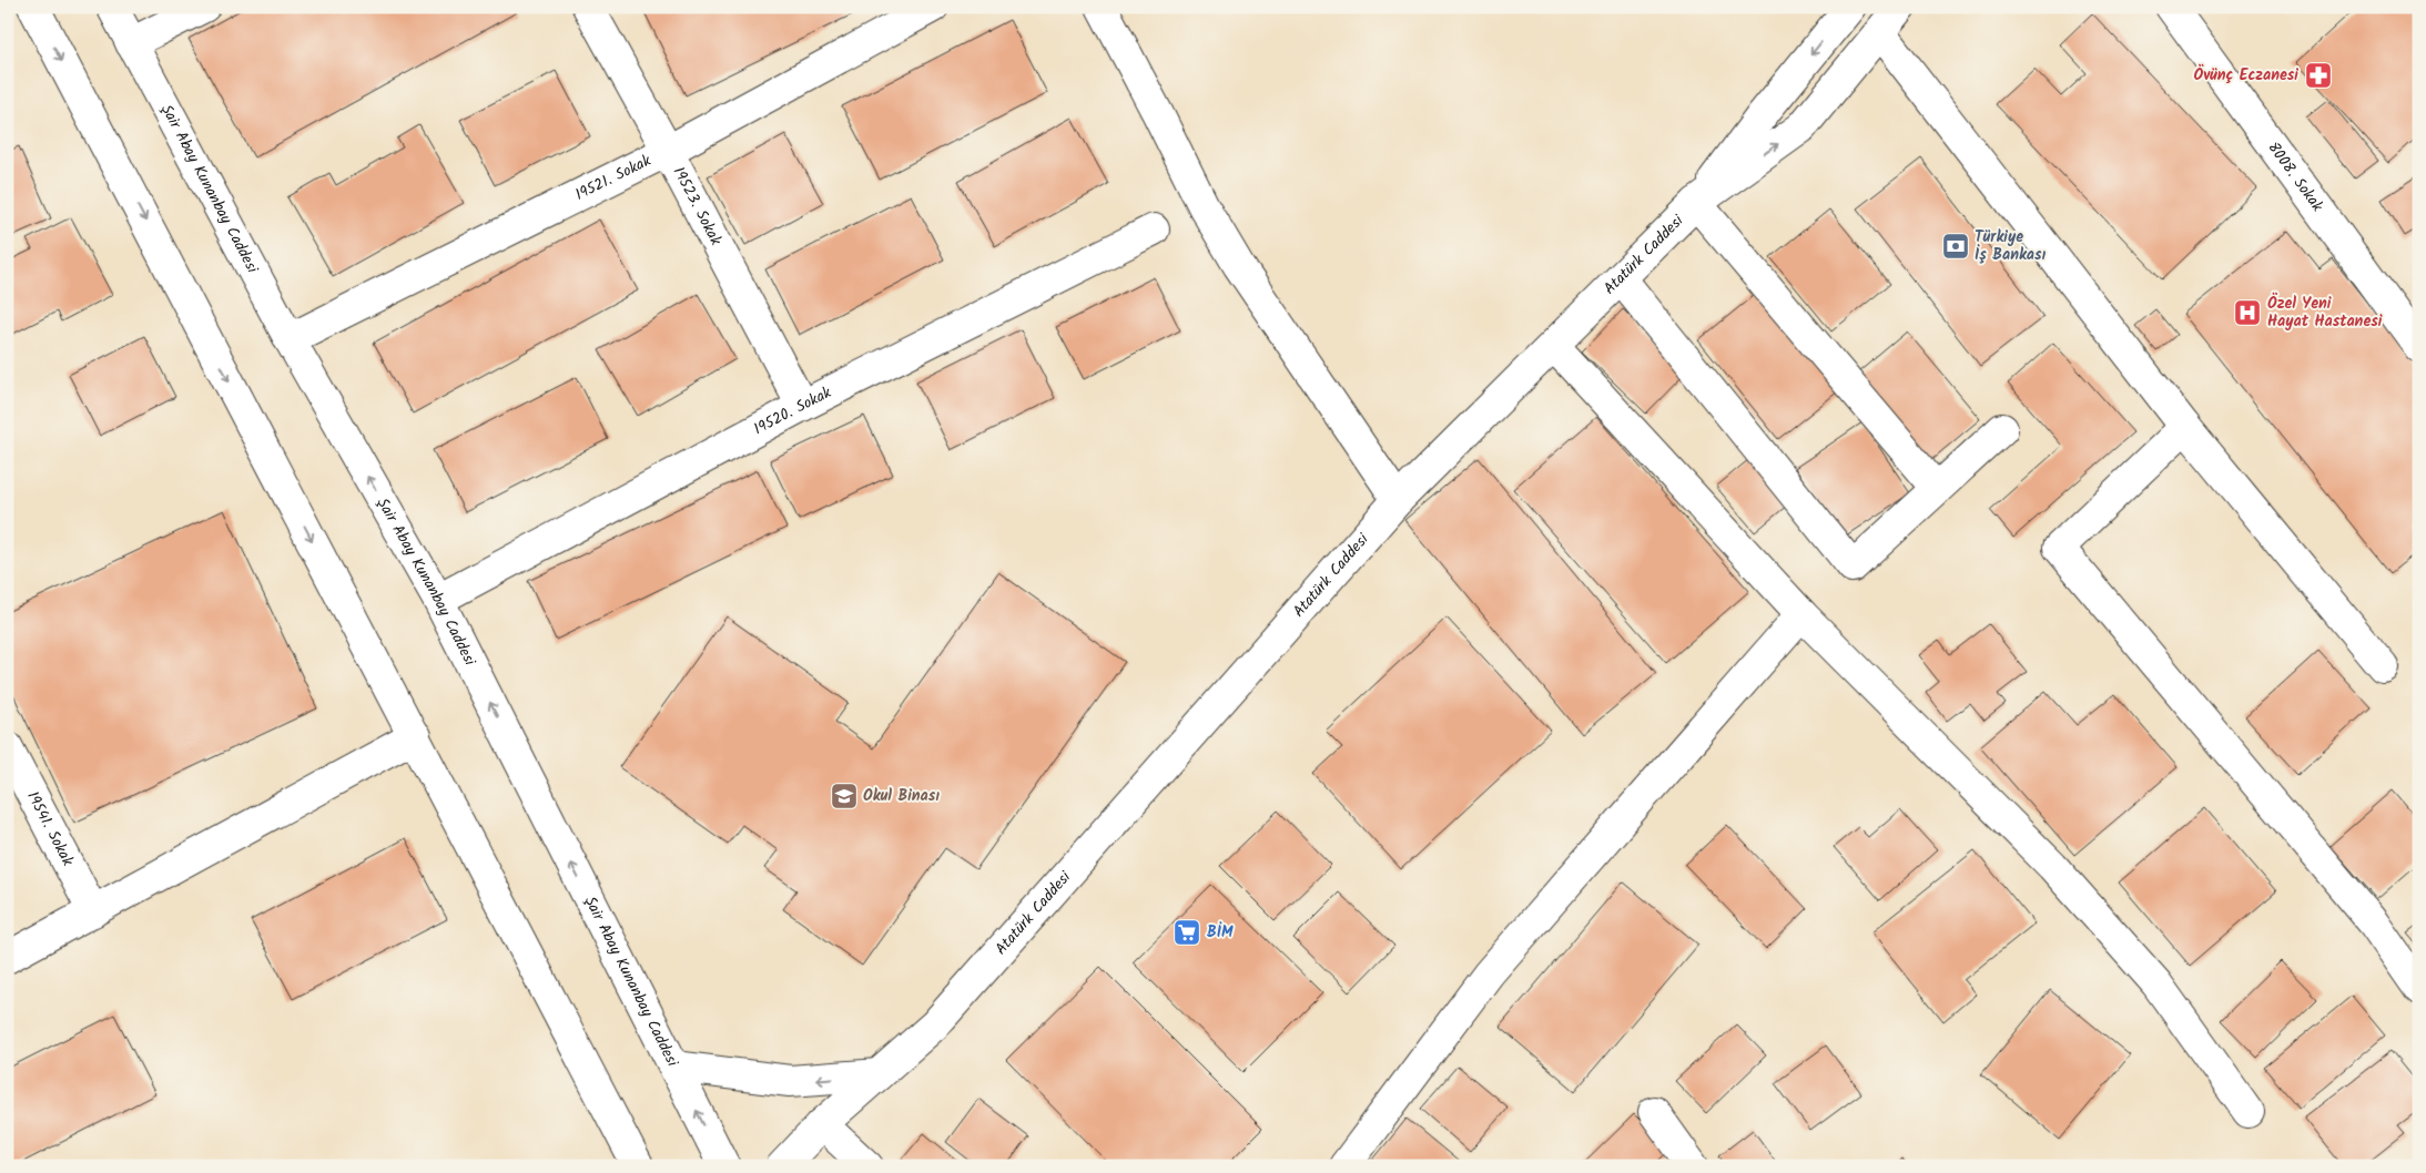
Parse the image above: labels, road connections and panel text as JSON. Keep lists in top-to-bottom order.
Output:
{
  "streets": {
    "street": [
      "8008. Sokak",
      "19521. Sokak",
      "Şair Abay Kunanbay Caddesi",
      "19523. Sokak",
      "Atatürk Caddesi",
      "19520. Sokak",
      "19541. Sokak"
    ]
  },
  "crossings": [
    ["19521. Sokak", "Şair Abay Kunanbay Caddesi"],
    ["19521. Sokak", "19523. Sokak"],
    ["Şair Abay Kunanbay Caddesi", "19520. Sokak"],
    ["19523. Sokak", "19520. Sokak"]
  ],
  "places": {
    "pharmacy": ["Övünç Eczanesi"],
    "bank": ["Türkiye İş Bankası"],
    "hospital": ["Özel Yeni Hayat Hastanesi"],
    "school or university": ["Okul Binası"],
    "supermarket": ["BİM"]
  }
}
